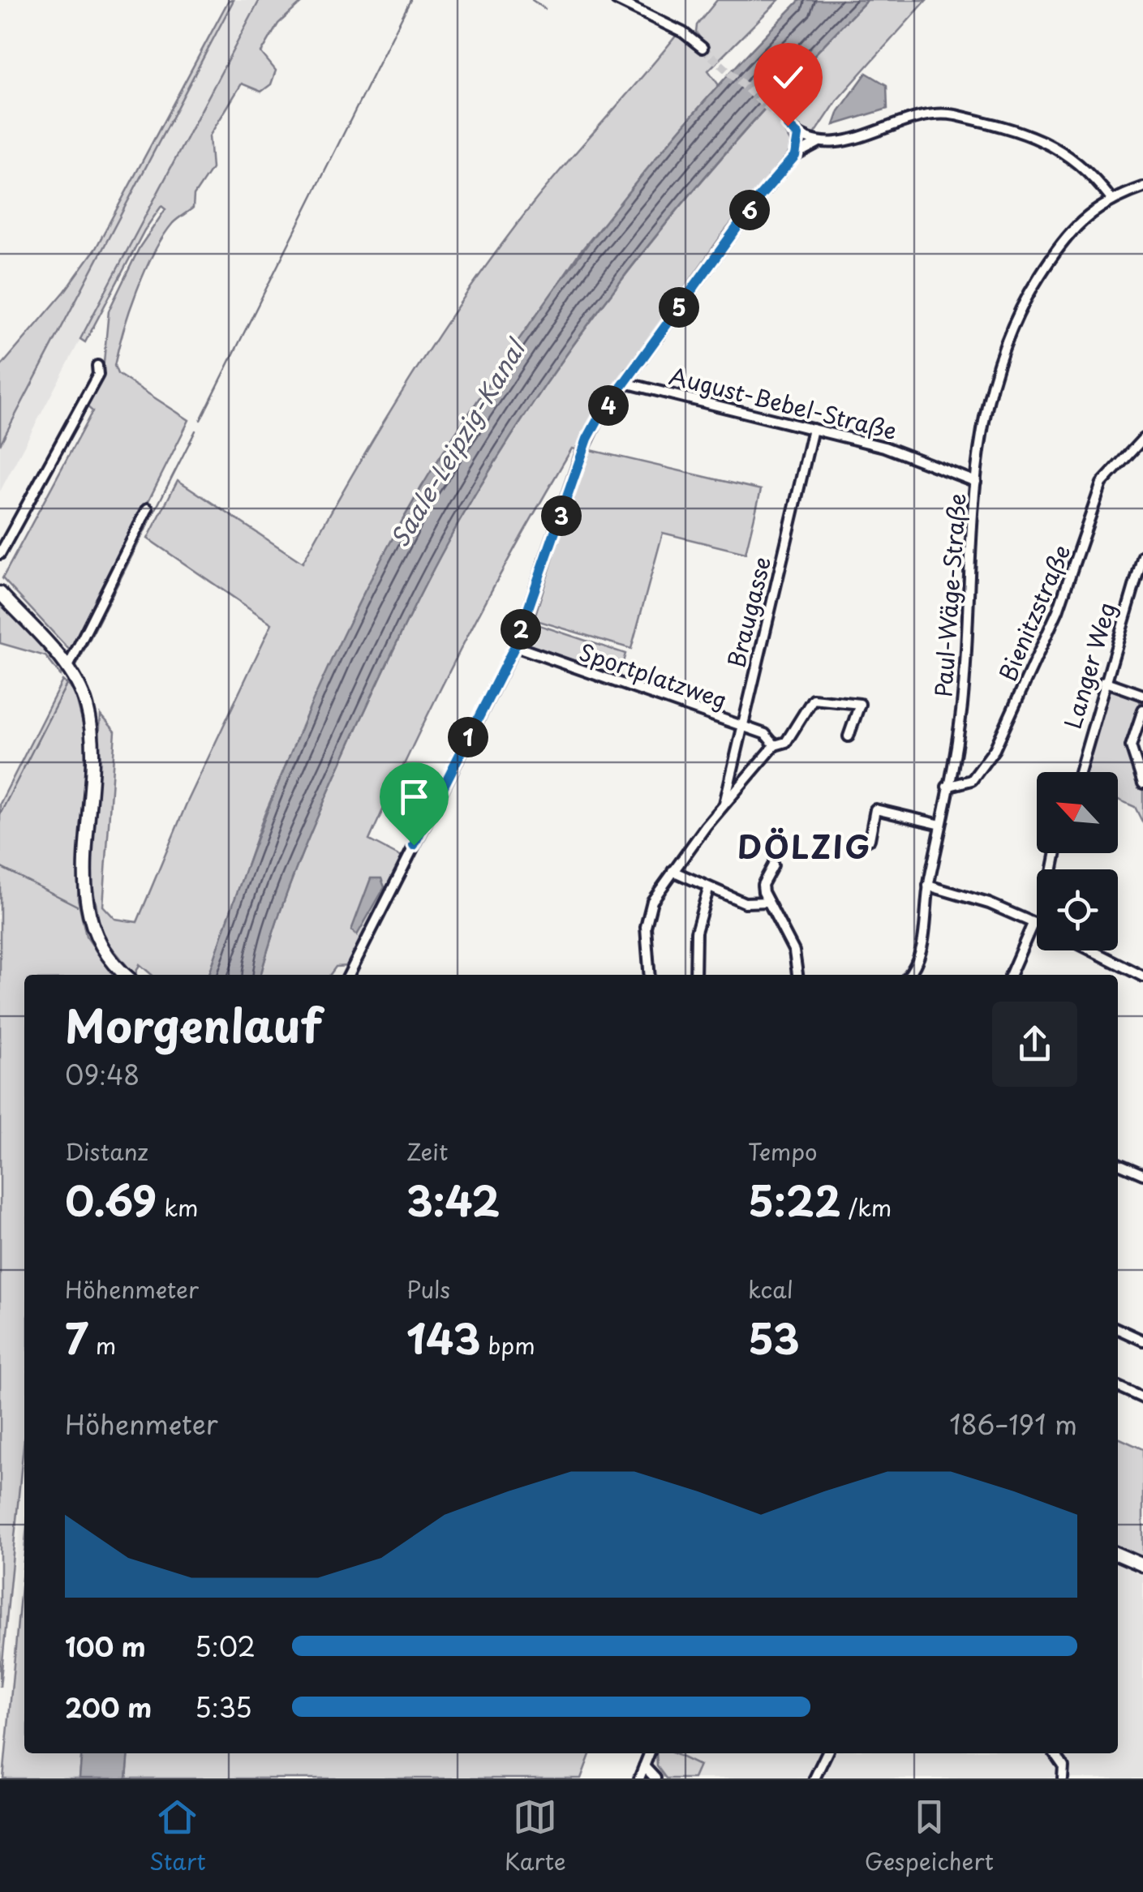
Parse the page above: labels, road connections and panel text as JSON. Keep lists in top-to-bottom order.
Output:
{
  "streets": {
    "street": [
      "August-Bebel-Straße",
      "Paul-Wäge-Straße",
      "Braugasse",
      "Bienitzstraße",
      "Langer Weg",
      "Sportplatzweg"
    ]
  },
  "crossings": [
    ["August-Bebel-Straße", "Paul-Wäge-Straße"],
    ["August-Bebel-Straße", "Braugasse"],
    ["Paul-Wäge-Straße", "Bienitzstraße"],
    ["Braugasse", "Sportplatzweg"]
  ],
  "districts": ["DÖLZIG"],
  "water": ["Saale-Leipzig-Kanal"],
  "north": "top left",
  "page": {
    "pins": [
      "6",
      "5",
      "4",
      "3",
      "2",
      "1"
    ],
    "heading": ["Morgenlauf", "09:48"],
    "stats": [
      ["Distanz", "0.69 km"],
      ["Zeit", "3:42"],
      ["Tempo", "5:22 /km"],
      ["Höhenmeter", "7 m"],
      ["Puls", "143 bpm"],
      ["kcal", "53"]
    ],
    "chart": ["Höhenmeter", "186–191 m"],
    "list": [
      {
        "name": "100 m",
        "note": "5:02"
      },
      {
        "name": "200 m",
        "note": "5:35"
      }
    ],
    "tabs": ["Start", "Karte", "Gespeichert"]
  }
}
